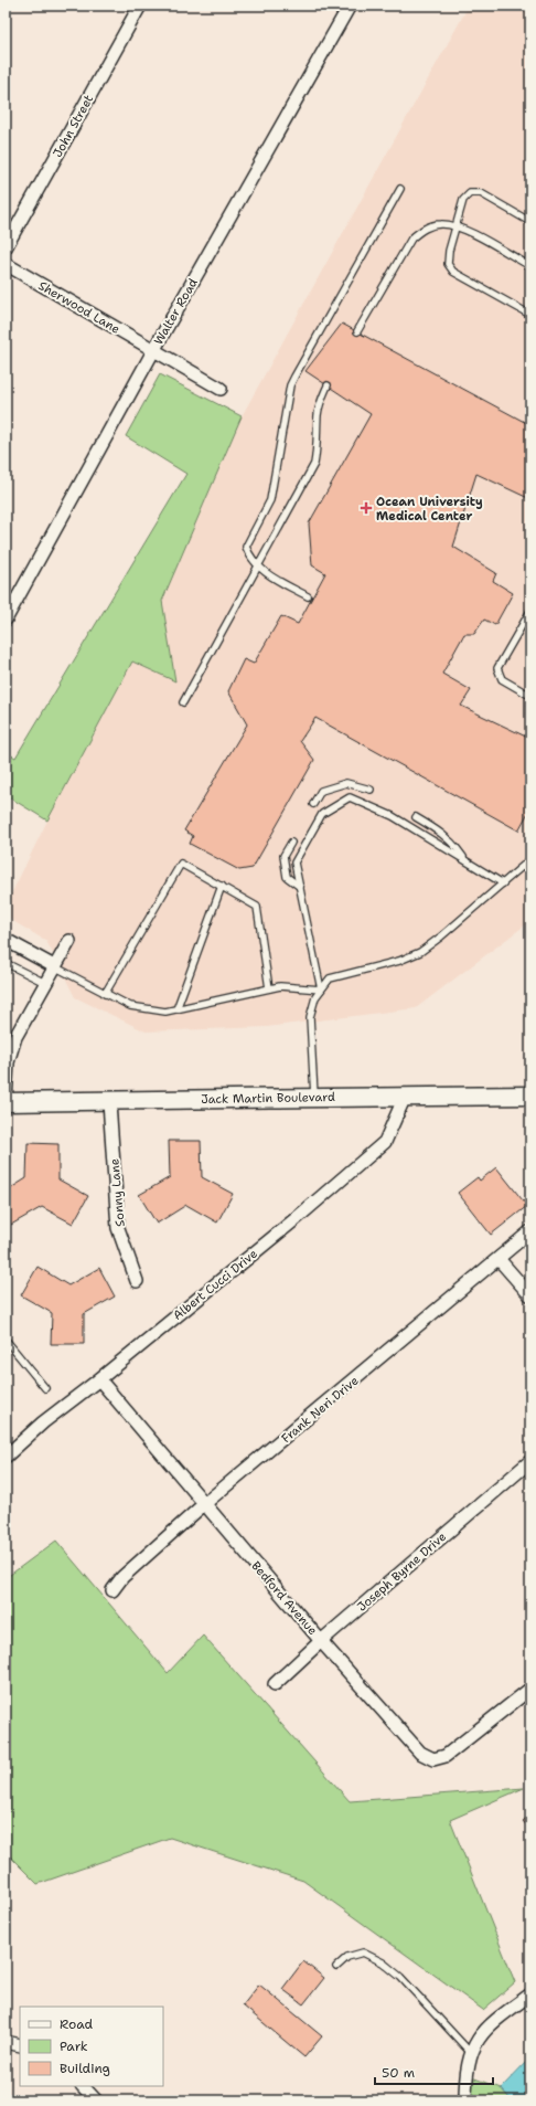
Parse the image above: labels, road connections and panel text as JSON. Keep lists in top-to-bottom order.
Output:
{
  "streets": {
    "street": [
      "John Street",
      "Sherwood Lane",
      "Walter Road",
      "Jack Martin Boulevard",
      "Sonny Lane",
      "Albert Cucci Drive",
      "Frank Neri Drive",
      "Joseph Byrne Drive",
      "Bedford Avenue"
    ]
  },
  "crossings": [
    ["Sherwood Lane", "Walter Road"],
    ["Jack Martin Boulevard", "Sonny Lane"],
    ["Jack Martin Boulevard", "Albert Cucci Drive"],
    ["Albert Cucci Drive", "Bedford Avenue"],
    ["Frank Neri Drive", "Bedford Avenue"],
    ["Joseph Byrne Drive", "Bedford Avenue"]
  ],
  "places": {
    "health": ["Ocean University Medical Center"]
  },
  "legend": ["Road", "Park", "Building"],
  "scale_bar": "50 m"
}
